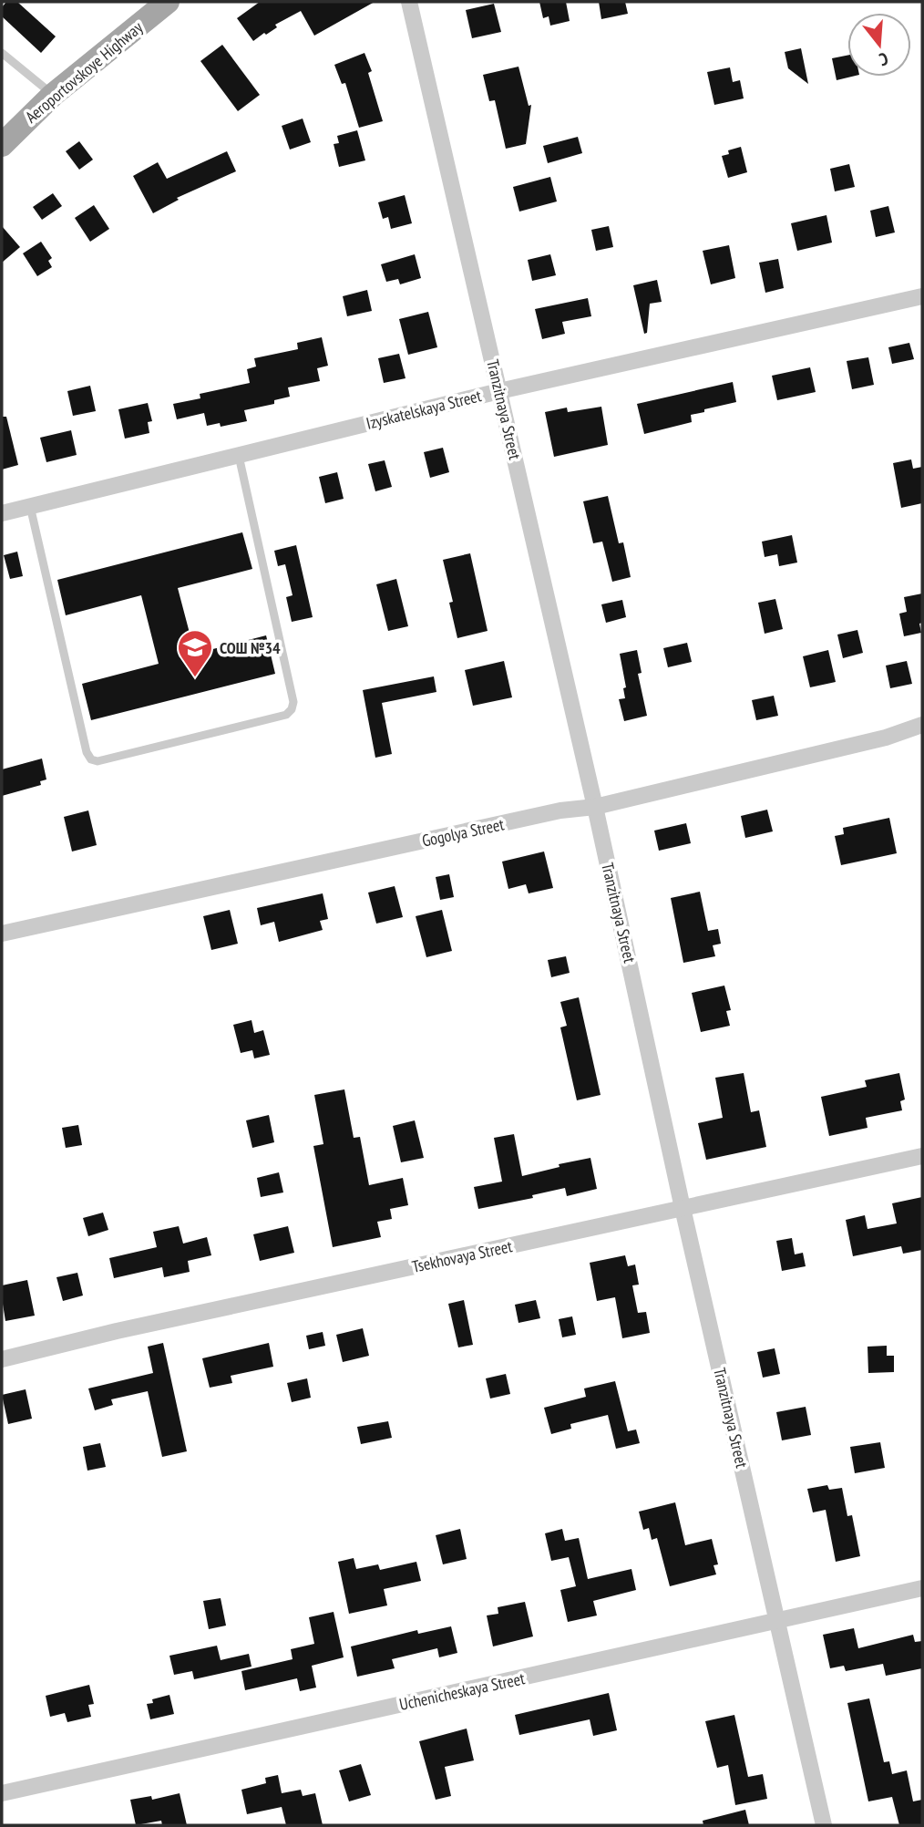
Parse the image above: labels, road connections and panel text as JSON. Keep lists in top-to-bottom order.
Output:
{
  "streets": {
    "main road": ["Aeroportovskoye Highway"],
    "street": [
      "Izyskatelskaya Street",
      "Tranzitnaya Street",
      "Gogolya Street",
      "Tsekhovaya Street",
      "Uchenicheskaya Street"
    ]
  },
  "crossings": [
    ["Izyskatelskaya Street", "Tranzitnaya Street"],
    ["Tranzitnaya Street", "Gogolya Street"],
    ["Tranzitnaya Street", "Tsekhovaya Street"],
    ["Tranzitnaya Street", "Uchenicheskaya Street"]
  ],
  "places": {
    "school or university": ["СОШ №34"]
  },
  "north": "bottom"
}
